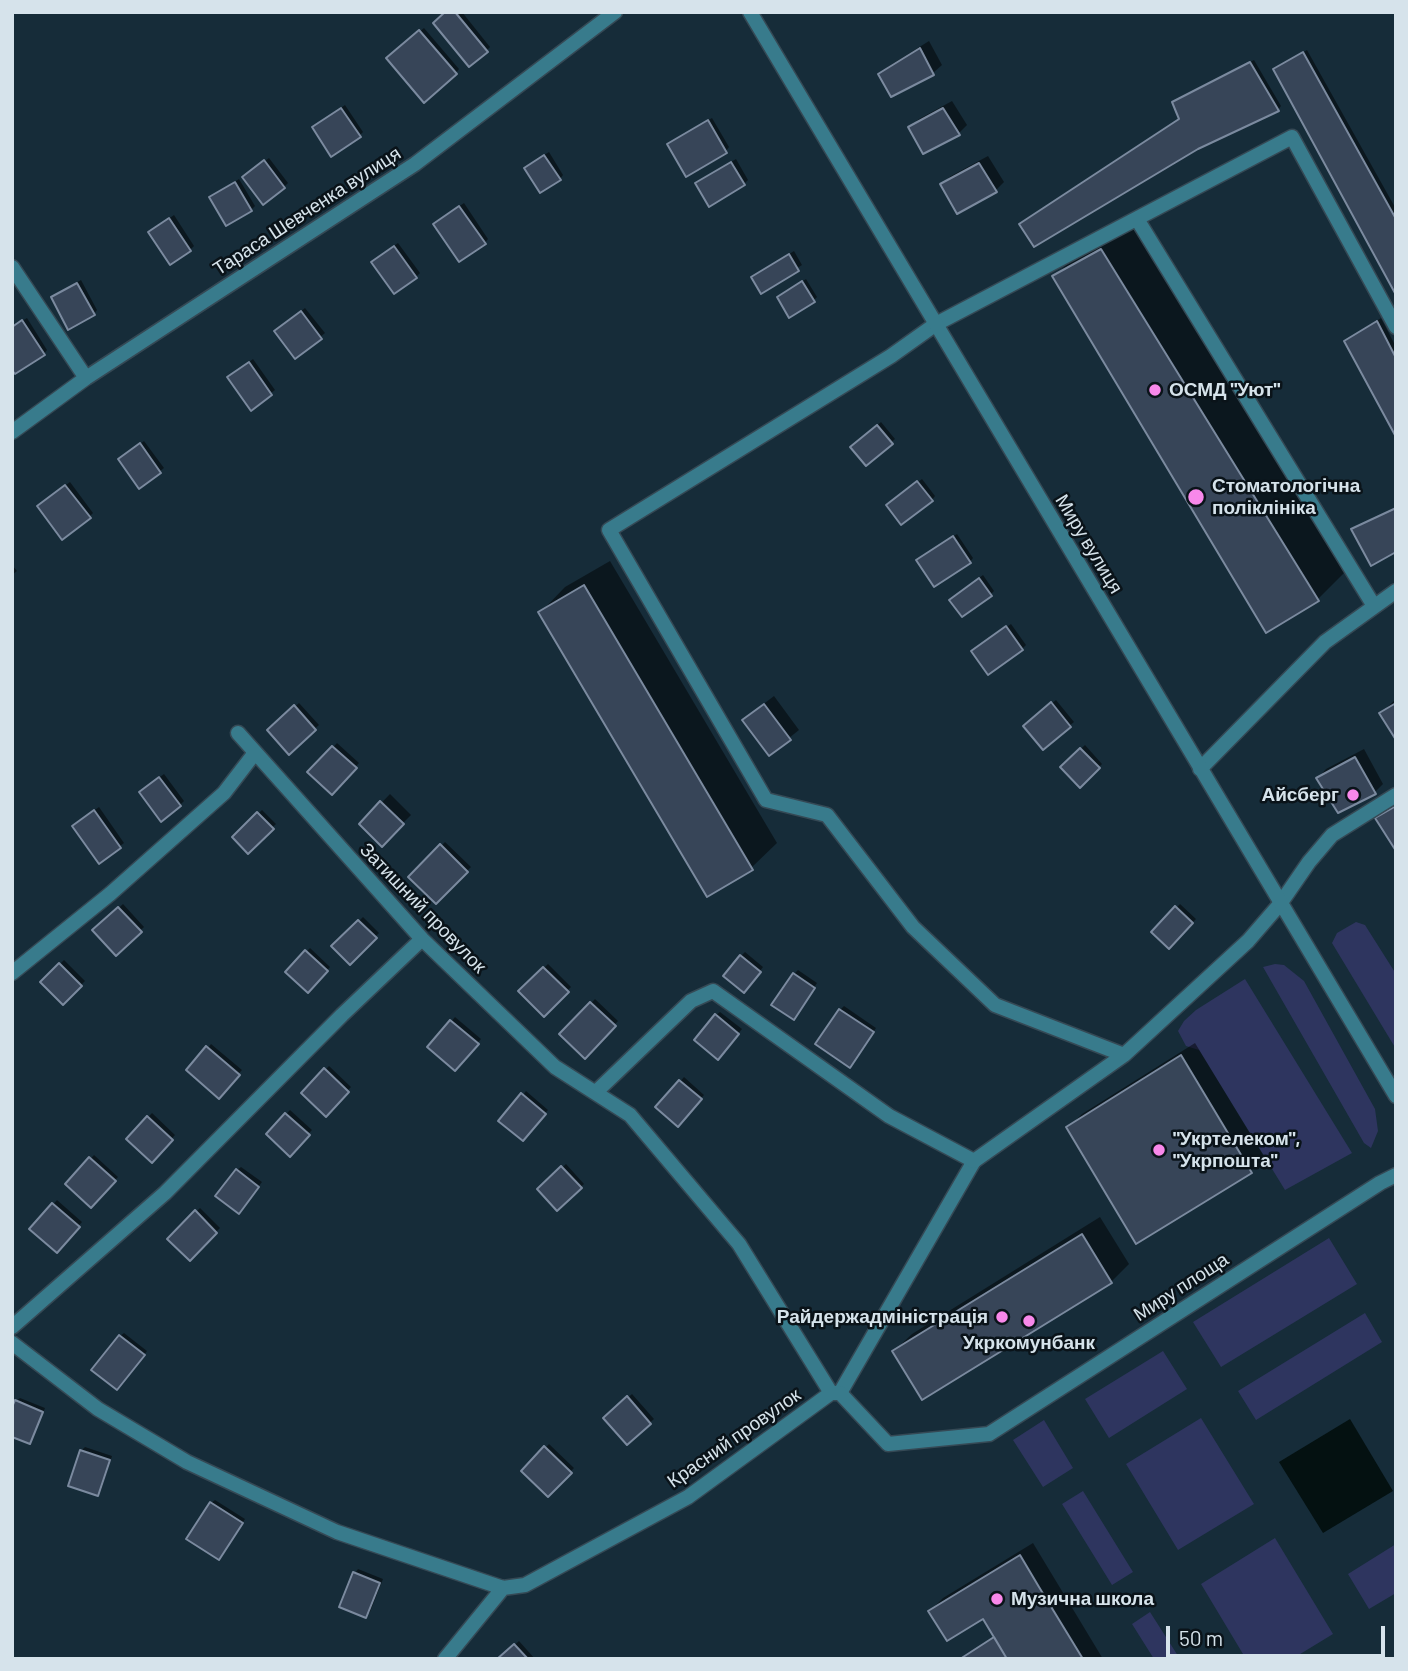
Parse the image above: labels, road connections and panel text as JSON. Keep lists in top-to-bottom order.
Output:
{
  "streets": {
    "street": [
      "Тараса Шевченка вулиця",
      "Миру вулиця",
      "Затишний провулок",
      "Миру площа",
      "Красний провулок"
    ]
  },
  "crossings": [
    ["Затишний провулок", "Миру площа"],
    ["Затишний провулок", "Красний провулок"],
    ["Миру площа", "Красний провулок"]
  ],
  "places": [
    "ОСМД \"Уют\"",
    "Стоматологічна поліклініка",
    "Айсберг",
    "\"Укртелеком\", \"Укрпошта\"",
    "Райдержадміністрація",
    "Укркомунбанк",
    "Музична школа"
  ],
  "scale_bar": "50 m"
}
